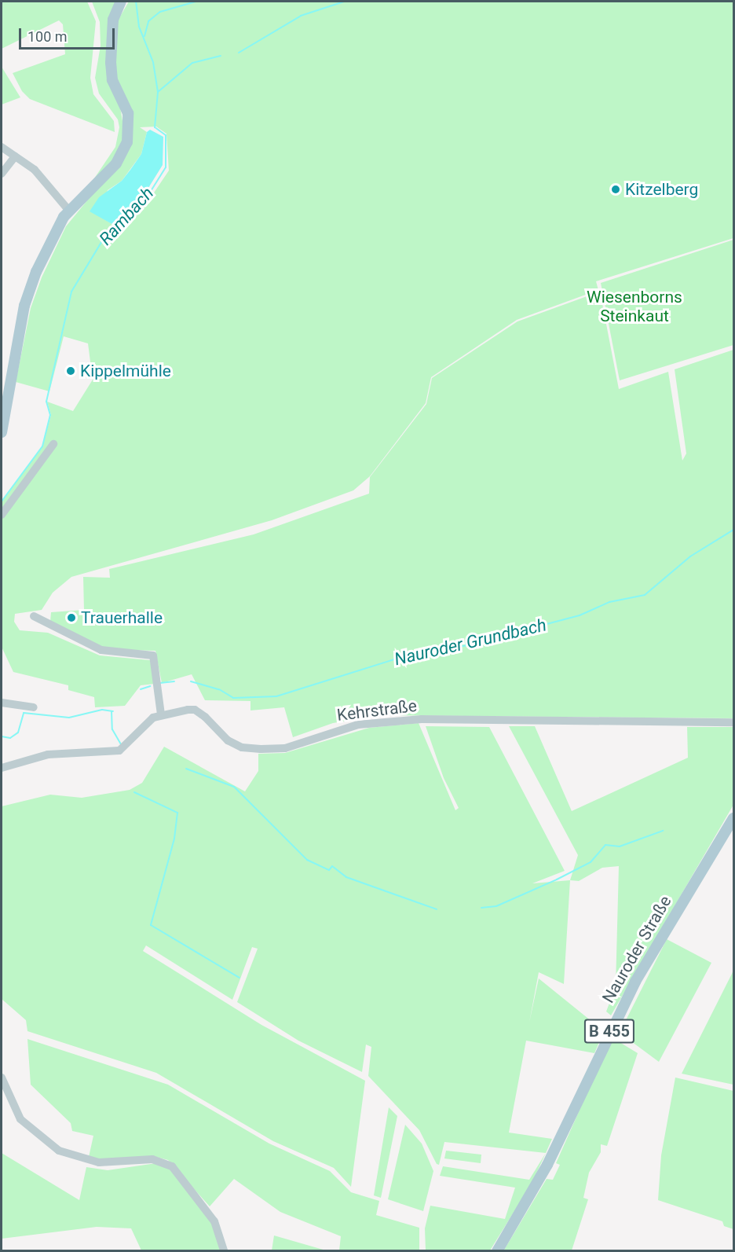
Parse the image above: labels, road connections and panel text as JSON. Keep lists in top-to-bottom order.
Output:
{
  "streets": {
    "main road": ["Nauroder Straße", "B 455"],
    "street": ["Kehrstraße"]
  },
  "water": ["Rambach", "Nauroder Grundbach"],
  "parks": ["Wiesenborns Steinkaut"],
  "places": ["Kitzelberg", "Kippelmühle", "Trauerhalle"],
  "scale_bar": "100 m"
}
